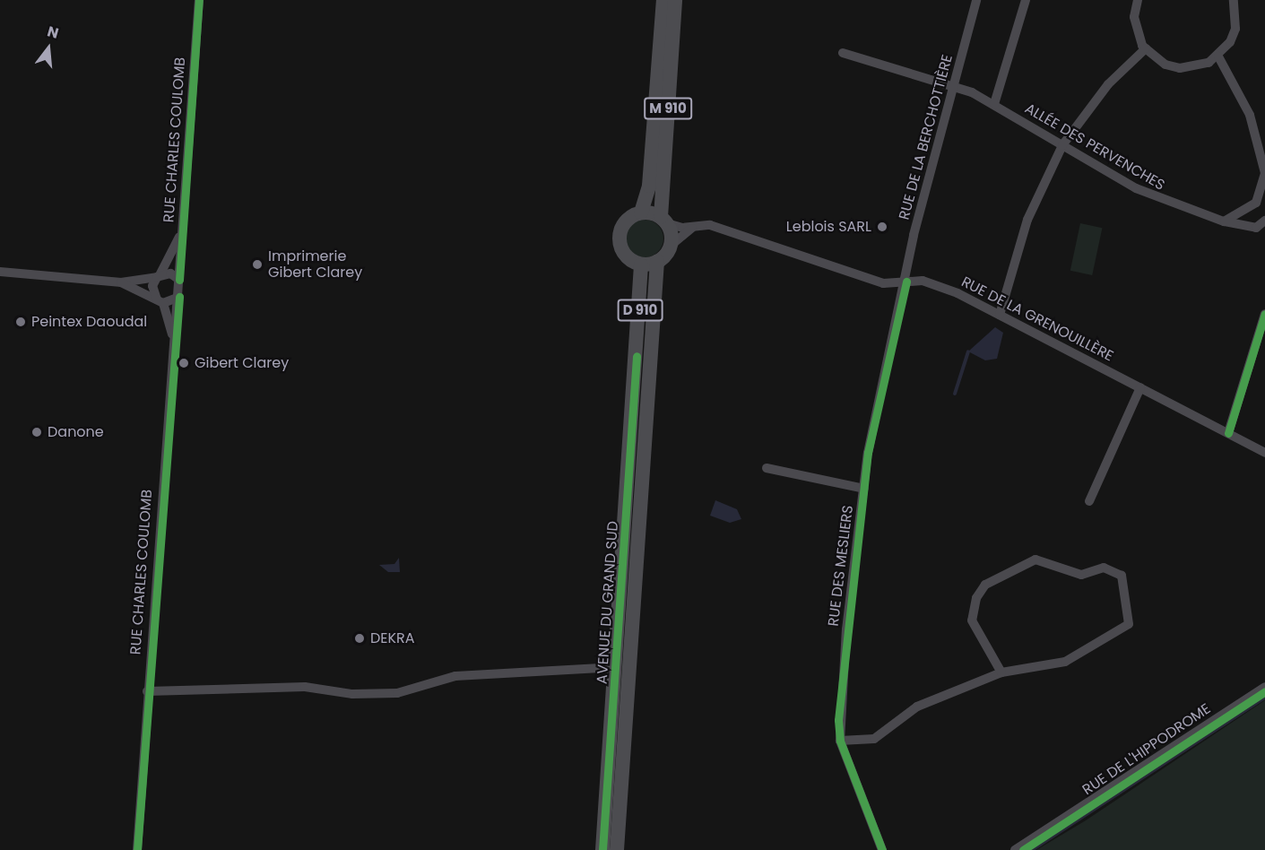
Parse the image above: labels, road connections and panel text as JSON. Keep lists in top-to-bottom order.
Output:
{
  "streets": {
    "main road": ["M 910", "D 910", "AVENUE DU GRAND SUD"],
    "street": [
      "RUE DE LA BERCHOTTIÈRE",
      "RUE CHARLES COULOMB",
      "ALLÉE DES PERVENCHES",
      "RUE DE LA GRENOUILLÈRE",
      "RUE DES MESLIERS",
      "RUE DE L'HIPPODROME"
    ]
  },
  "crossings": [
    ["M 910", "RUE DE LA GRENOUILLÈRE"],
    ["M 910", "AVENUE DU GRAND SUD"],
    ["RUE DE LA BERCHOTTIÈRE", "ALLÉE DES PERVENCHES"],
    ["RUE DE LA BERCHOTTIÈRE", "RUE DE LA GRENOUILLÈRE"],
    ["RUE DE LA BERCHOTTIÈRE", "RUE DES MESLIERS"],
    ["RUE DE LA GRENOUILLÈRE", "RUE DES MESLIERS"],
    ["RUE DE LA GRENOUILLÈRE", "AVENUE DU GRAND SUD"]
  ],
  "places": [
    "Leblois SARL",
    "Imprimerie Gibert Clarey",
    "Peintex Daoudal",
    "Gibert Clarey",
    "Danone",
    "DEKRA"
  ],
  "north": "top"
}
